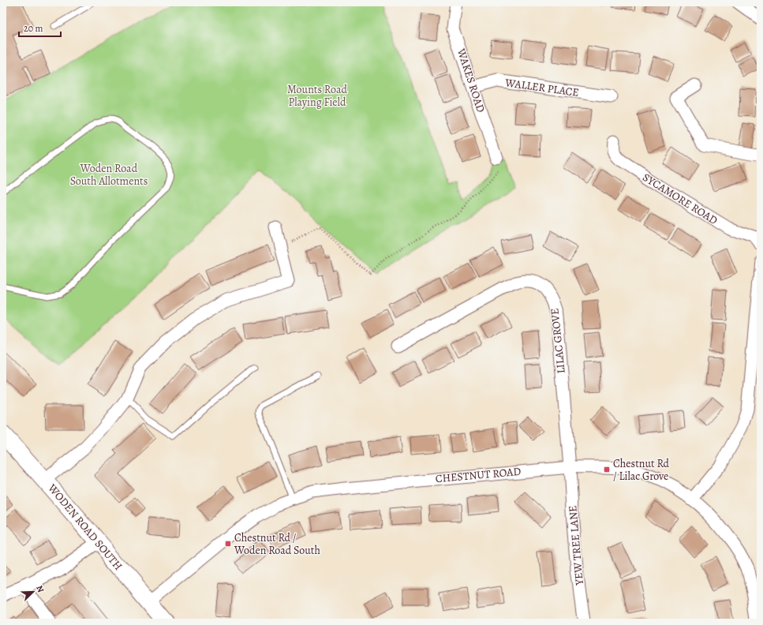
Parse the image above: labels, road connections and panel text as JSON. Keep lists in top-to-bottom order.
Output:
{
  "streets": {
    "street": [
      "WAKES ROAD",
      "WALLER PLACE",
      "SYCAMORE ROAD",
      "LILAC GROVE",
      "CHESTNUT ROAD",
      "WODEN ROAD SOUTH",
      "YEW TREE LANE"
    ]
  },
  "crossings": [
    ["WAKES ROAD", "WALLER PLACE"],
    ["LILAC GROVE", "CHESTNUT ROAD"],
    ["LILAC GROVE", "YEW TREE LANE"],
    ["CHESTNUT ROAD", "WODEN ROAD SOUTH"],
    ["CHESTNUT ROAD", "YEW TREE LANE"]
  ],
  "parks": ["Mounts Road Playing Field", "Woden Road South Allotments"],
  "places": {
    "transit": ["Chestnut Rd / Lilac Grove", "Chestnut Rd / Woden Road South"]
  },
  "scale_bar": "20 m",
  "north": "top right"
}
